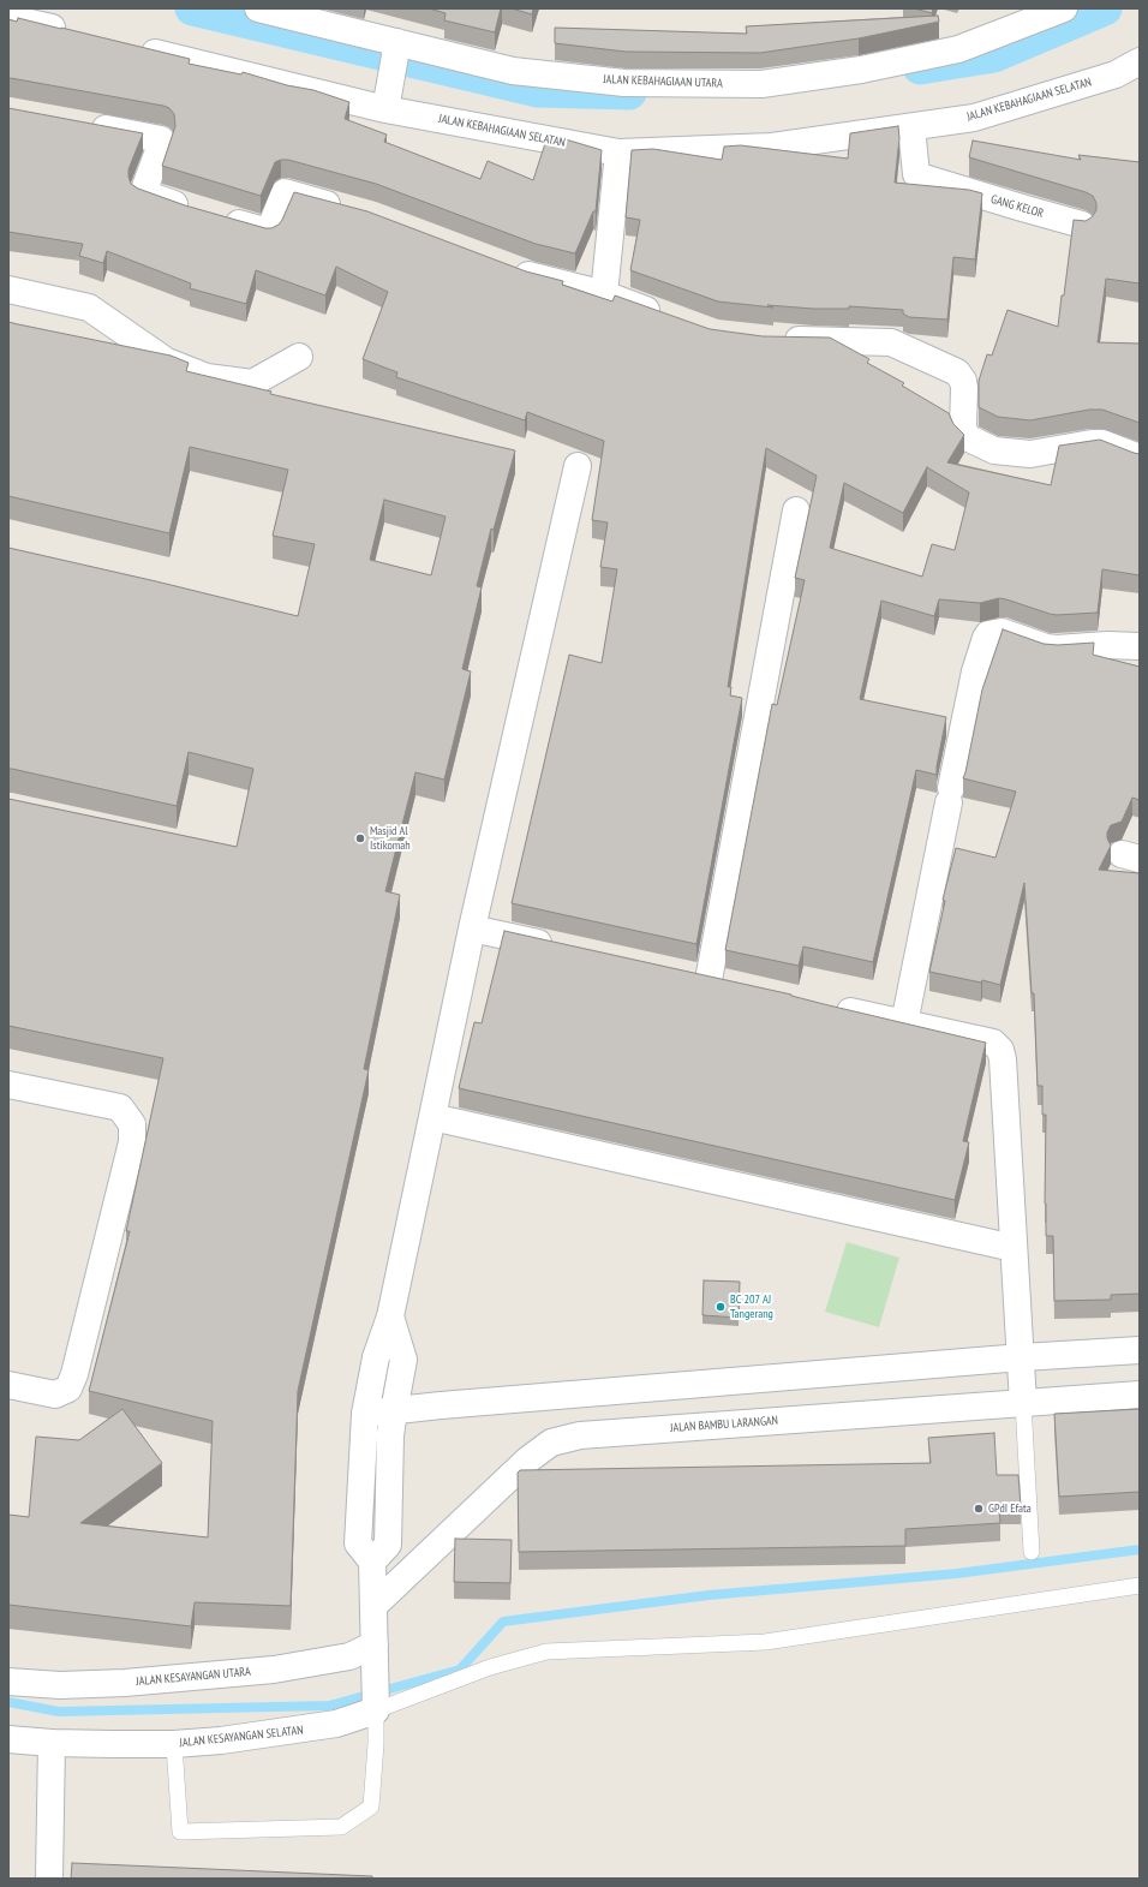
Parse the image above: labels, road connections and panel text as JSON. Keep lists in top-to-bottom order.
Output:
{
  "streets": {
    "street": [
      "JALAN KEBAHAGIAAN UTARA",
      "JALAN KEBAHAGIAAN SELATAN",
      "GANG KELOR",
      "JALAN BAMBU LARANGAN",
      "JALAN KESAYANGAN UTARA",
      "JALAN KESAYANGAN SELATAN"
    ]
  },
  "crossings": [
    ["JALAN KEBAHAGIAAN SELATAN", "GANG KELOR"]
  ],
  "places": ["Masjid Al Istikomah", "BC 207 AJ Tangerang", "GPdI Efata"]
}
